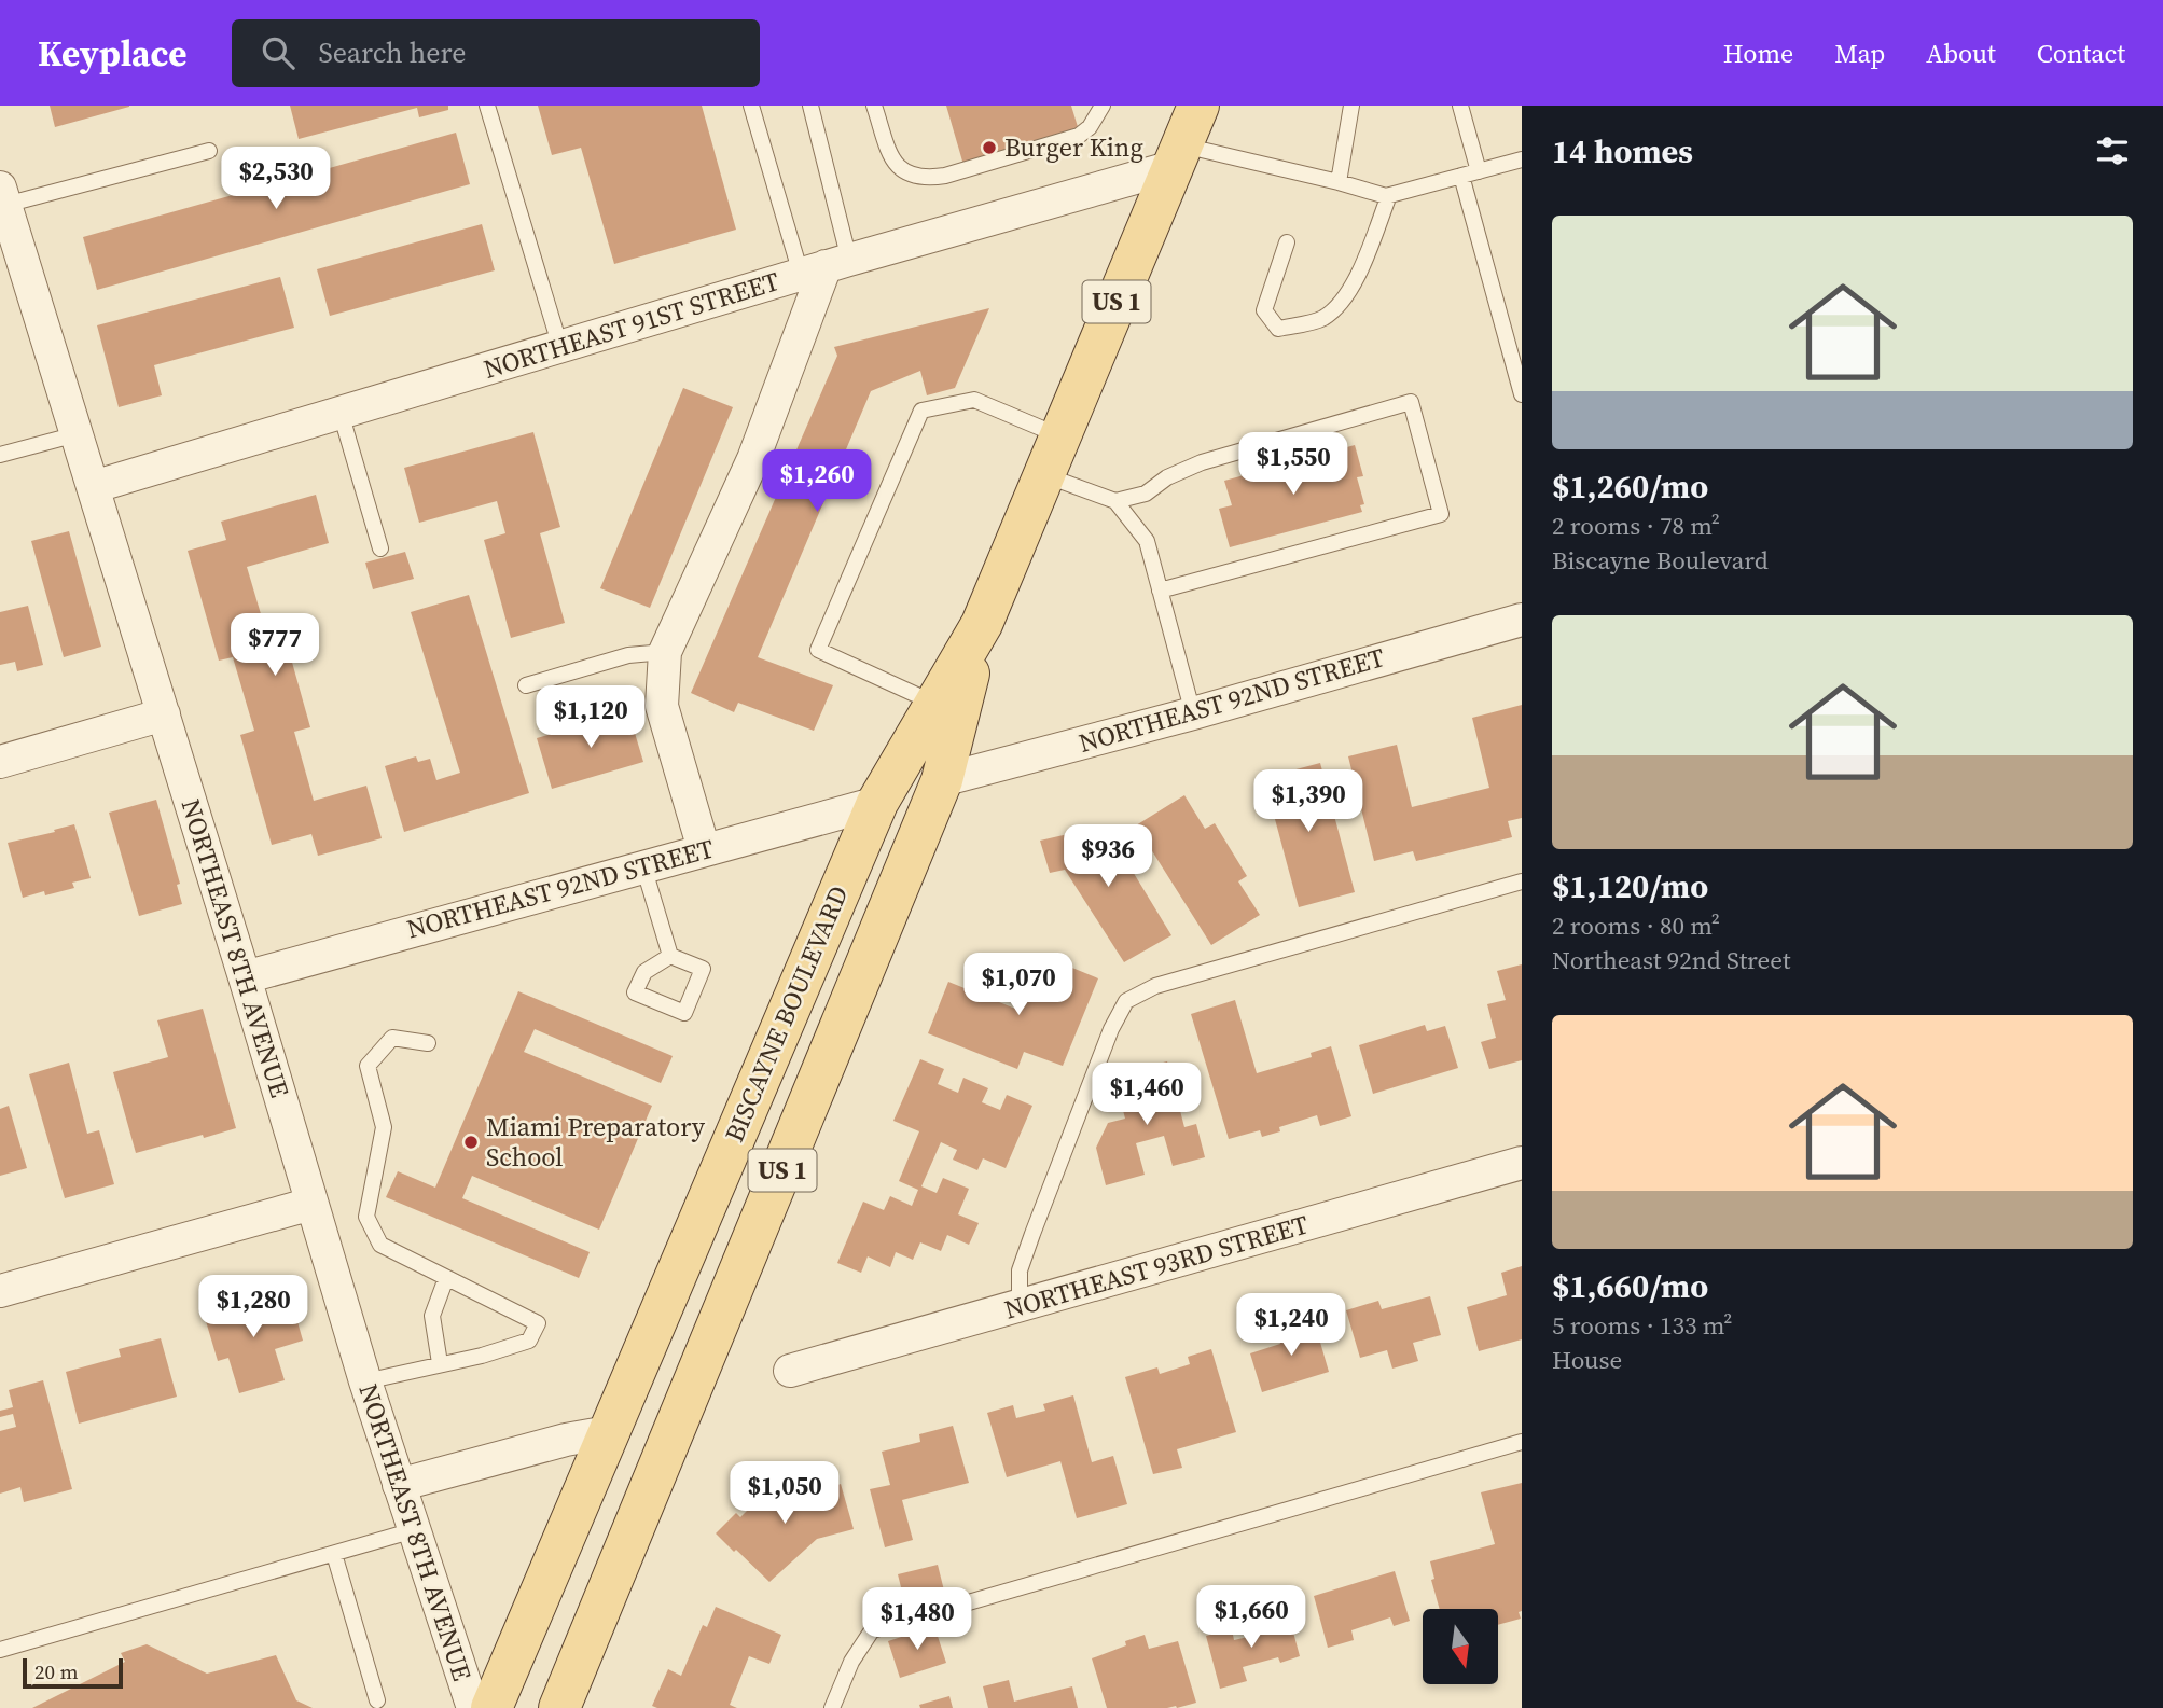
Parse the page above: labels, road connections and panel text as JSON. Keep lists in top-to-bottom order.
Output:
{
  "streets": {
    "main road": ["US 1", "BISCAYNE BOULEVARD"],
    "street": [
      "NORTHEAST 91ST STREET",
      "NORTHEAST 92ND STREET",
      "NORTHEAST 8TH AVENUE",
      "NORTHEAST 93RD STREET"
    ]
  },
  "crossings": [
    ["NORTHEAST 91ST STREET", "NORTHEAST 8TH AVENUE"],
    ["NORTHEAST 91ST STREET", "BISCAYNE BOULEVARD"],
    ["NORTHEAST 92ND STREET", "NORTHEAST 8TH AVENUE"],
    ["NORTHEAST 92ND STREET", "BISCAYNE BOULEVARD"]
  ],
  "places": ["Burger King", "Miami Preparatory School"],
  "scale_bar": "20 m",
  "north": "bottom",
  "page": {
    "header": "Keyplace",
    "search": "Search here",
    "nav": [
      "Home",
      "Map",
      "About",
      "Contact"
    ],
    "heading": "14 homes",
    "price": [
      "$2,530",
      "$1,550",
      "$1,260",
      "$777",
      "$1,120",
      "$1,390",
      "$936",
      "$1,070",
      "$1,460",
      "$1,280",
      "$1,240",
      "$1,050",
      "$1,660",
      "$1,480"
    ],
    "list": [
      {
        "name": "$1,260/mo",
        "note": "2 rooms · 78 m² · Biscayne Boulevard"
      },
      {
        "name": "$1,120/mo",
        "note": "2 rooms · 80 m² · Northeast 92nd Street"
      },
      {
        "name": "$1,660/mo",
        "note": "5 rooms · 133 m² · House"
      }
    ],
    "scale": "20 m"
  }
}
